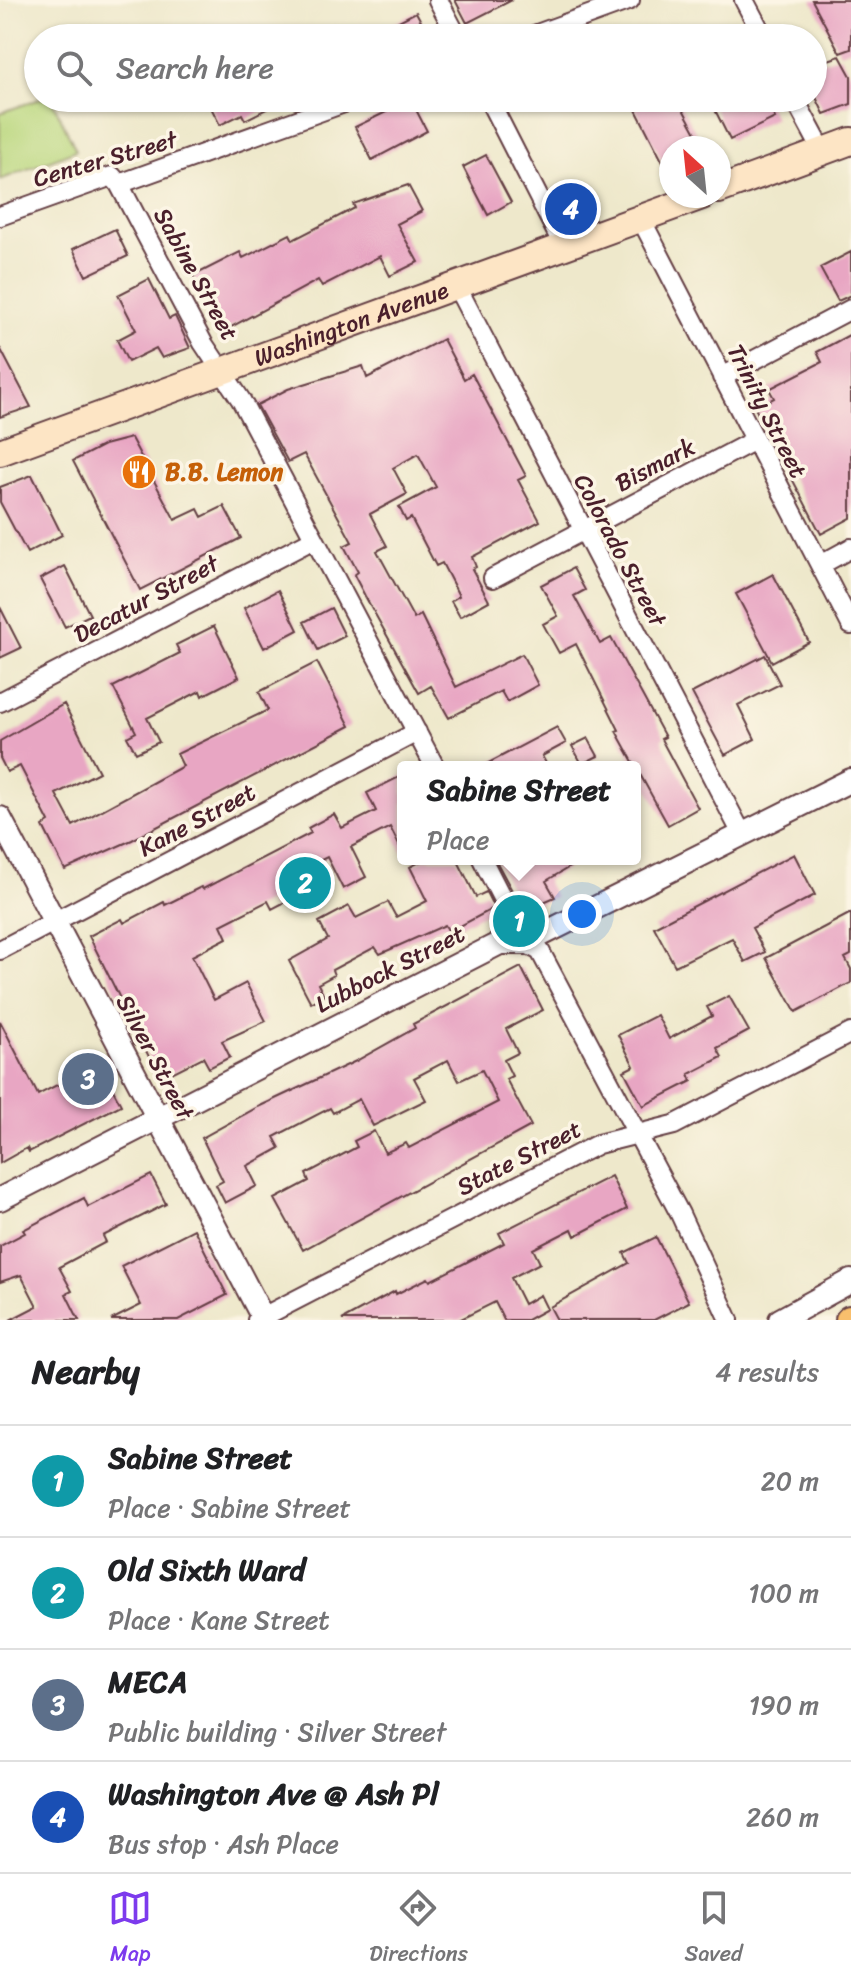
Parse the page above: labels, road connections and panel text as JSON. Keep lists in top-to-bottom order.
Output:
{
  "streets": {
    "main road": ["Washington Avenue"],
    "street": [
      "Center Street",
      "Sabine Street",
      "Trinity Street",
      "Bismark",
      "Colorado Street",
      "Decatur Street",
      "Kane Street",
      "Lubbock Street",
      "Silver Street",
      "State Street"
    ]
  },
  "crossings": [
    ["Center Street", "Sabine Street"],
    ["Sabine Street", "Washington Avenue"],
    ["Sabine Street", "Decatur Street"],
    ["Sabine Street", "Kane Street"],
    ["Washington Avenue", "Trinity Street"],
    ["Washington Avenue", "Colorado Street"],
    ["Trinity Street", "Bismark"],
    ["Bismark", "Colorado Street"],
    ["Colorado Street", "Lubbock Street"],
    ["Kane Street", "Silver Street"],
    ["Lubbock Street", "Silver Street"],
    ["Silver Street", "State Street"]
  ],
  "places": {
    "restaurant": ["B.B. Lemon"]
  },
  "north": "top left",
  "page": {
    "search": "Search here",
    "pins": [
      "4",
      "2",
      "1",
      "3"
    ],
    "popup": ["Sabine Street", "Place"],
    "heading": ["Nearby", "4 results"],
    "list": [
      {
        "mark": "1",
        "name": "Sabine Street",
        "note": "Place · Sabine Street",
        "value": "20 m"
      },
      {
        "mark": "2",
        "name": "Old Sixth Ward",
        "note": "Place · Kane Street",
        "value": "100 m"
      },
      {
        "mark": "3",
        "name": "MECA",
        "note": "Public building · Silver Street",
        "value": "190 m"
      },
      {
        "mark": "4",
        "name": "Washington Ave @ Ash Pl",
        "note": "Bus stop · Ash Place",
        "value": "260 m"
      }
    ],
    "nav": ["Map", "Directions", "Saved"]
  }
}
